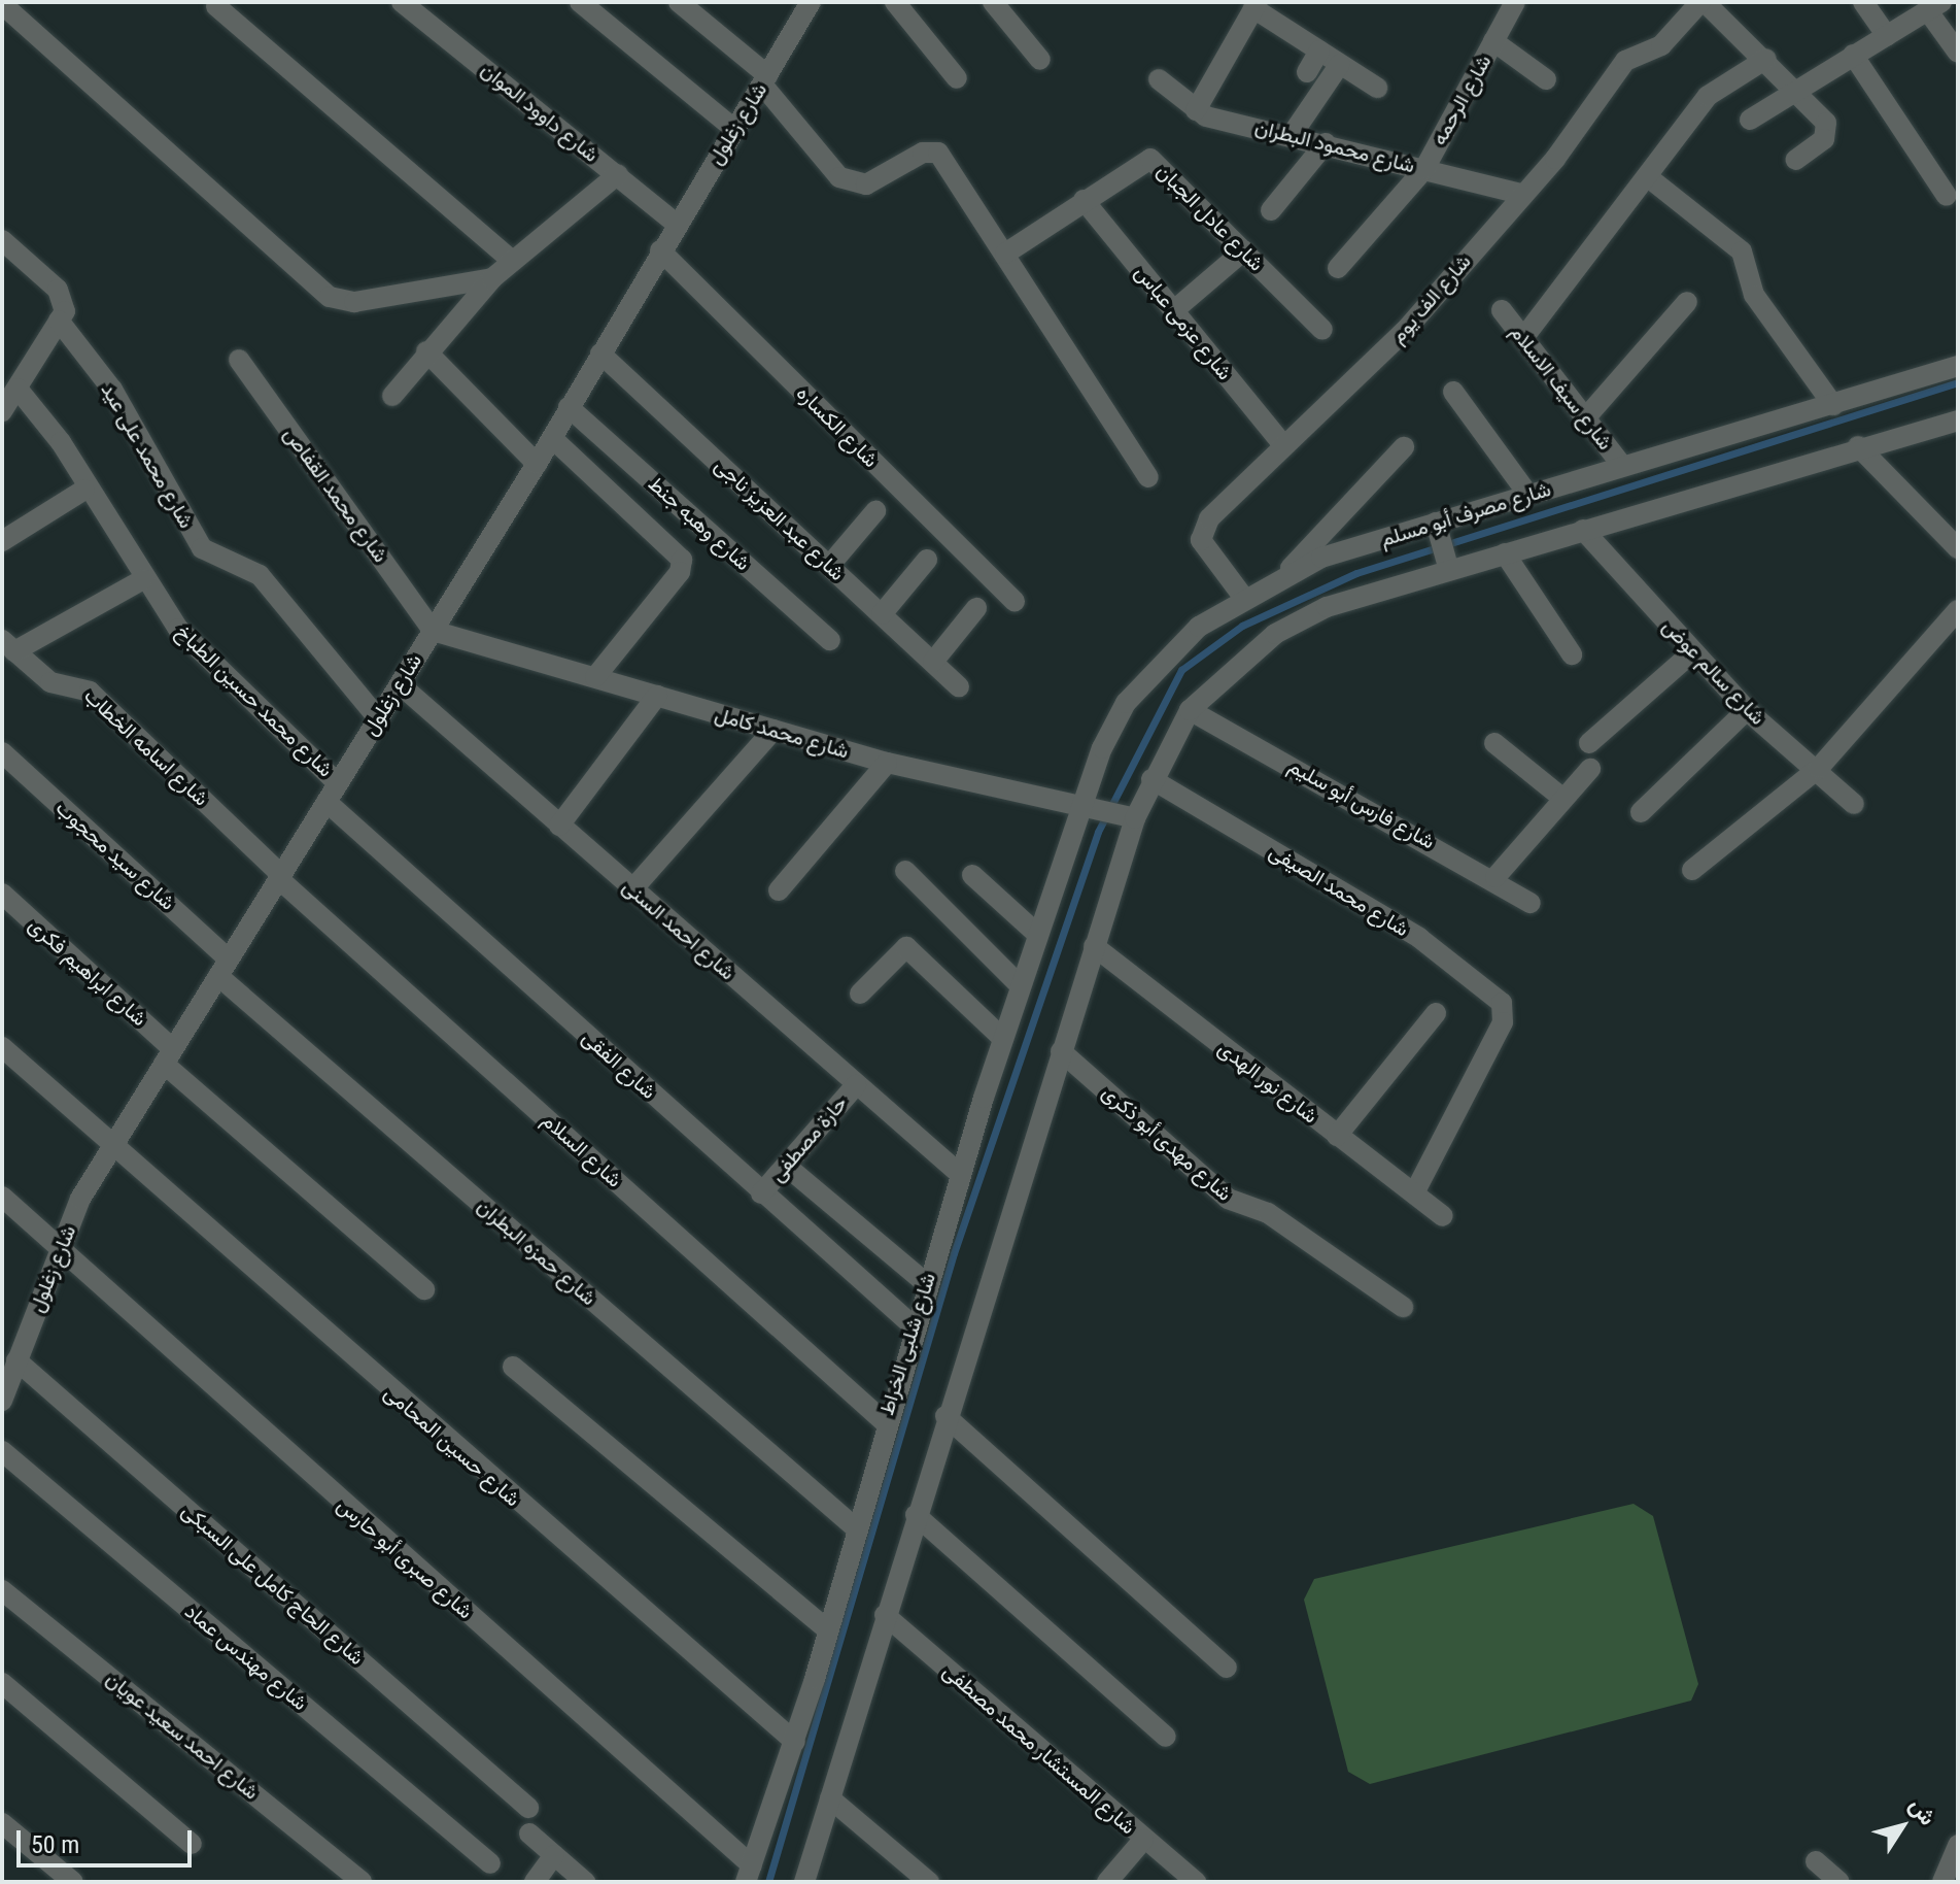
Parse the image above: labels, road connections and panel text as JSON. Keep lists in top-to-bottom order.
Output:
{
  "streets": {
    "street": [
      "شارع الرحمه",
      "شارع داوود الموان",
      "شارع زغلول",
      "شارع محمود البطران",
      "شارع عادل الجبان",
      "شارع الف يوم",
      "شارع عزمى عباس",
      "شارع سيف الاسلام",
      "شارع الكساره",
      "شارع محمد على عيد",
      "شارع محمد القفاص",
      "شارع مصرف أبو مسلم",
      "شارع عبد العزيز ناجى",
      "شارع وهبه جنط",
      "شارع سالم عوض",
      "شارع محمد حسين الطباخ",
      "شارع محمد كامل",
      "شارع اسامه الخطاب",
      "شارع فارس أبو سليم",
      "شارع سيد محجوب",
      "شارع محمد الصيفى",
      "شارع احمد السنى",
      "شارع ابراهيم فكرى",
      "شارع الفقى",
      "شارع نور الهدى",
      "حارة مصطفى",
      "شارع مهدى أبو ذكرى",
      "شارع السلام",
      "شارع حمزه البطران",
      "شارع شلبى الخراط",
      "شارع حسين المحامى",
      "شارع صبرى أبو حارس",
      "شارع الحاج كامل على السبكى",
      "شارع مهندس عماد",
      "شارع احمد سعيد عويان",
      "شارع المستشار محمد مصطفى"
    ]
  },
  "crossings": [
    ["شارع الرحمه", "شارع محمود البطران"],
    ["شارع داوود الموان", "شارع زغلول"],
    ["شارع زغلول", "شارع الكساره"],
    ["شارع زغلول", "شارع محمد على عيد"],
    ["شارع زغلول", "شارع محمد القفاص"],
    ["شارع زغلول", "شارع عبد العزيز ناجى"],
    ["شارع زغلول", "شارع وهبه جنط"],
    ["شارع زغلول", "شارع محمد حسين الطباخ"],
    ["شارع زغلول", "شارع محمد كامل"],
    ["شارع زغلول", "شارع اسامه الخطاب"],
    ["شارع زغلول", "شارع سيد محجوب"],
    ["شارع زغلول", "شارع احمد السنى"],
    ["شارع زغلول", "شارع ابراهيم فكرى"],
    ["شارع زغلول", "شارع الفقى"],
    ["شارع زغلول", "شارع السلام"],
    ["شارع زغلول", "شارع حمزه البطران"],
    ["شارع زغلول", "شارع حسين المحامى"],
    ["شارع زغلول", "شارع صبرى أبو حارس"],
    ["شارع زغلول", "شارع الحاج كامل على السبكى"],
    ["شارع محمود البطران", "شارع الف يوم"],
    ["شارع عادل الجبان", "شارع عزمى عباس"],
    ["شارع الف يوم", "شارع عزمى عباس"],
    ["شارع الف يوم", "شارع مصرف أبو مسلم"],
    ["شارع سيف الاسلام", "شارع مصرف أبو مسلم"],
    ["شارع محمد القفاص", "شارع محمد كامل"],
    ["شارع مصرف أبو مسلم", "شارع سالم عوض"],
    ["شارع مصرف أبو مسلم", "شارع محمد كامل"],
    ["شارع مصرف أبو مسلم", "شارع فارس أبو سليم"],
    ["شارع مصرف أبو مسلم", "شارع محمد الصيفى"],
    ["شارع مصرف أبو مسلم", "شارع شلبى الخراط"],
    ["شارع محمد كامل", "شارع شلبى الخراط"],
    ["شارع اسامه الخطاب", "شارع السلام"],
    ["شارع سيد محجوب", "شارع حمزه البطران"],
    ["شارع محمد الصيفى", "شارع نور الهدى"],
    ["شارع احمد السنى", "حارة مصطفى"],
    ["شارع احمد السنى", "شارع شلبى الخراط"],
    ["شارع الفقى", "حارة مصطفى"],
    ["شارع الفقى", "شارع شلبى الخراط"],
    ["شارع السلام", "شارع شلبى الخراط"],
    ["شارع حمزه البطران", "شارع شلبى الخراط"],
    ["شارع شلبى الخراط", "شارع حسين المحامى"],
    ["شارع شلبى الخراط", "شارع صبرى أبو حارس"]
  ],
  "scale_bar": "50 m",
  "north": "top right"
}
